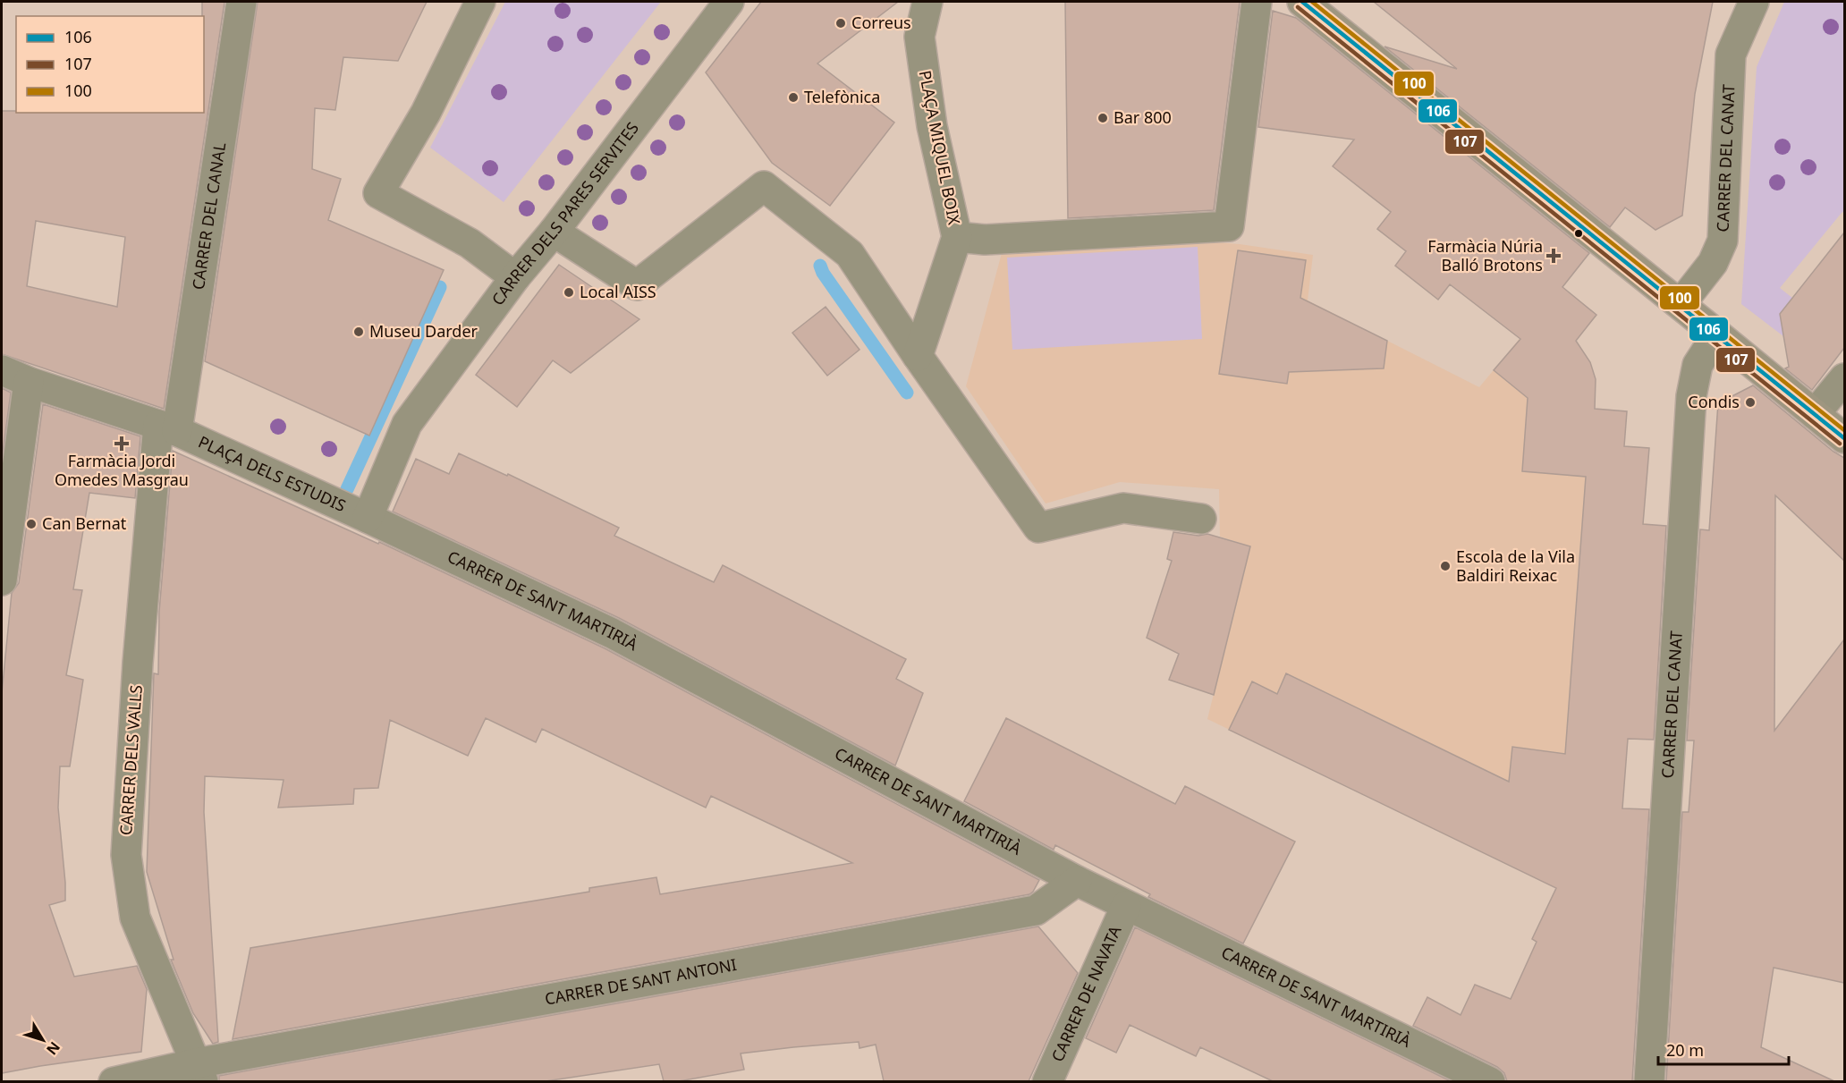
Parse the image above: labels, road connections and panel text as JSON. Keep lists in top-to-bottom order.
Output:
{
  "streets": {
    "street": [
      "PLAÇA MIQUEL BOIX",
      "CARRER DEL CANAT",
      "CARRER DELS PARES SERVITES",
      "CARRER DEL CANAL",
      "PLAÇA DELS ESTUDIS",
      "CARRER DE SANT MARTIRIÀ",
      "CARRER DELS VALLS",
      "CARRER DE SANT ANTONI",
      "CARRER DE NAVATA"
    ]
  },
  "crossings": [
    ["CARRER DELS PARES SERVITES", "PLAÇA DELS ESTUDIS"],
    ["CARRER DELS PARES SERVITES", "CARRER DE SANT MARTIRIÀ"],
    ["CARRER DEL CANAL", "PLAÇA DELS ESTUDIS"],
    ["CARRER DEL CANAL", "CARRER DELS VALLS"],
    ["PLAÇA DELS ESTUDIS", "CARRER DE SANT MARTIRIÀ"],
    ["PLAÇA DELS ESTUDIS", "CARRER DELS VALLS"],
    ["CARRER DE SANT MARTIRIÀ", "CARRER DE SANT ANTONI"],
    ["CARRER DE SANT MARTIRIÀ", "CARRER DE NAVATA"],
    ["CARRER DELS VALLS", "CARRER DE SANT ANTONI"]
  ],
  "places": {
    "other": [
      "Correus",
      "Telefònica",
      "Bar 800",
      "Local AISS",
      "Museu Darder",
      "Condis",
      "Can Bernat",
      "Escola de la Vila Baldiri Reixac"
    ],
    "health": ["Farmàcia Núria Balló Brotons", "Farmàcia Jordi Omedes Masgrau"]
  },
  "lines": ["transit line 106", "transit line 100", "transit line 107"],
  "legend": ["106", "107", "100"],
  "scale_bar": "20 m",
  "north": "bottom right"
}
